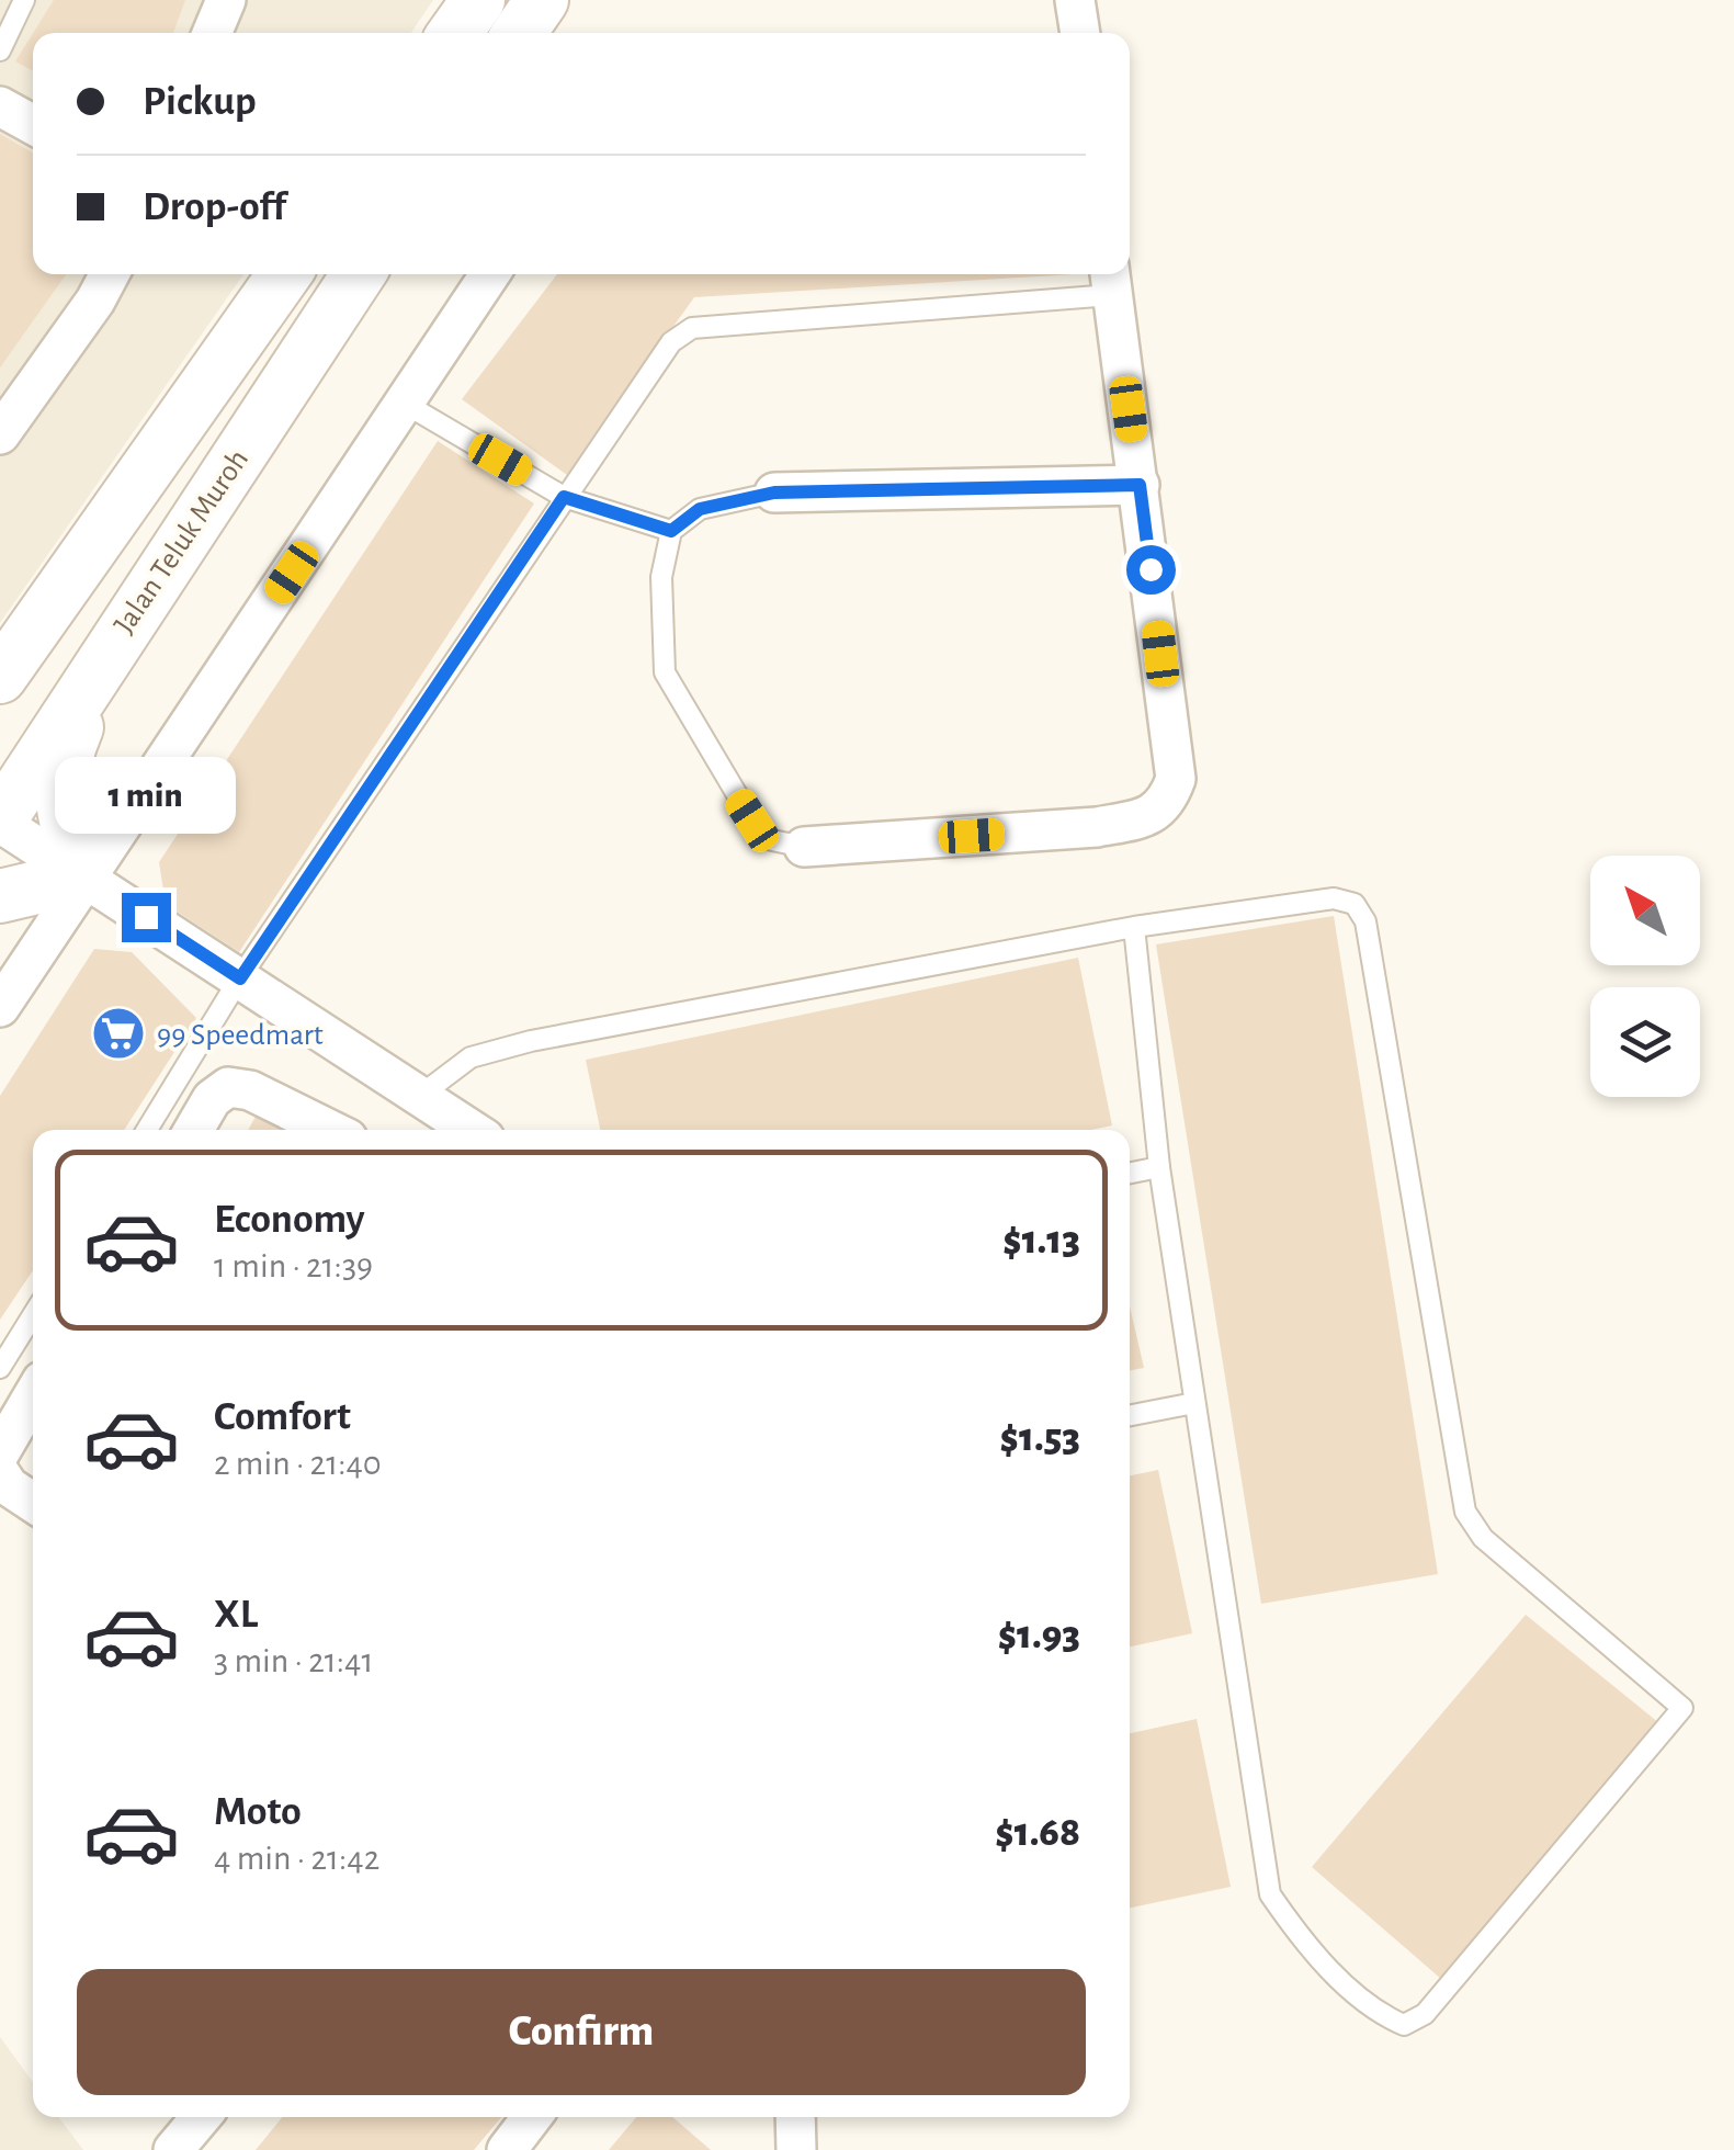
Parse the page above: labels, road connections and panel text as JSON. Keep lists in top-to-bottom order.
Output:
{
  "streets": {
    "main road": ["Jalan Teluk Muroh"]
  },
  "places": {
    "supermarket": ["99 Speedmart"]
  },
  "north": "top left",
  "page": {
    "banner": ["Pickup", "Drop-off"],
    "bubble": "1 min",
    "list": [
      {
        "name": "Economy",
        "note": "1 min · 21:39",
        "value": "$1.13"
      },
      {
        "name": "Comfort",
        "note": "2 min · 21:40",
        "value": "$1.53"
      },
      {
        "name": "XL",
        "note": "3 min · 21:41",
        "value": "$1.93"
      },
      {
        "name": "Moto",
        "note": "4 min · 21:42",
        "value": "$1.68"
      }
    ],
    "buttons": "Confirm"
  }
}
